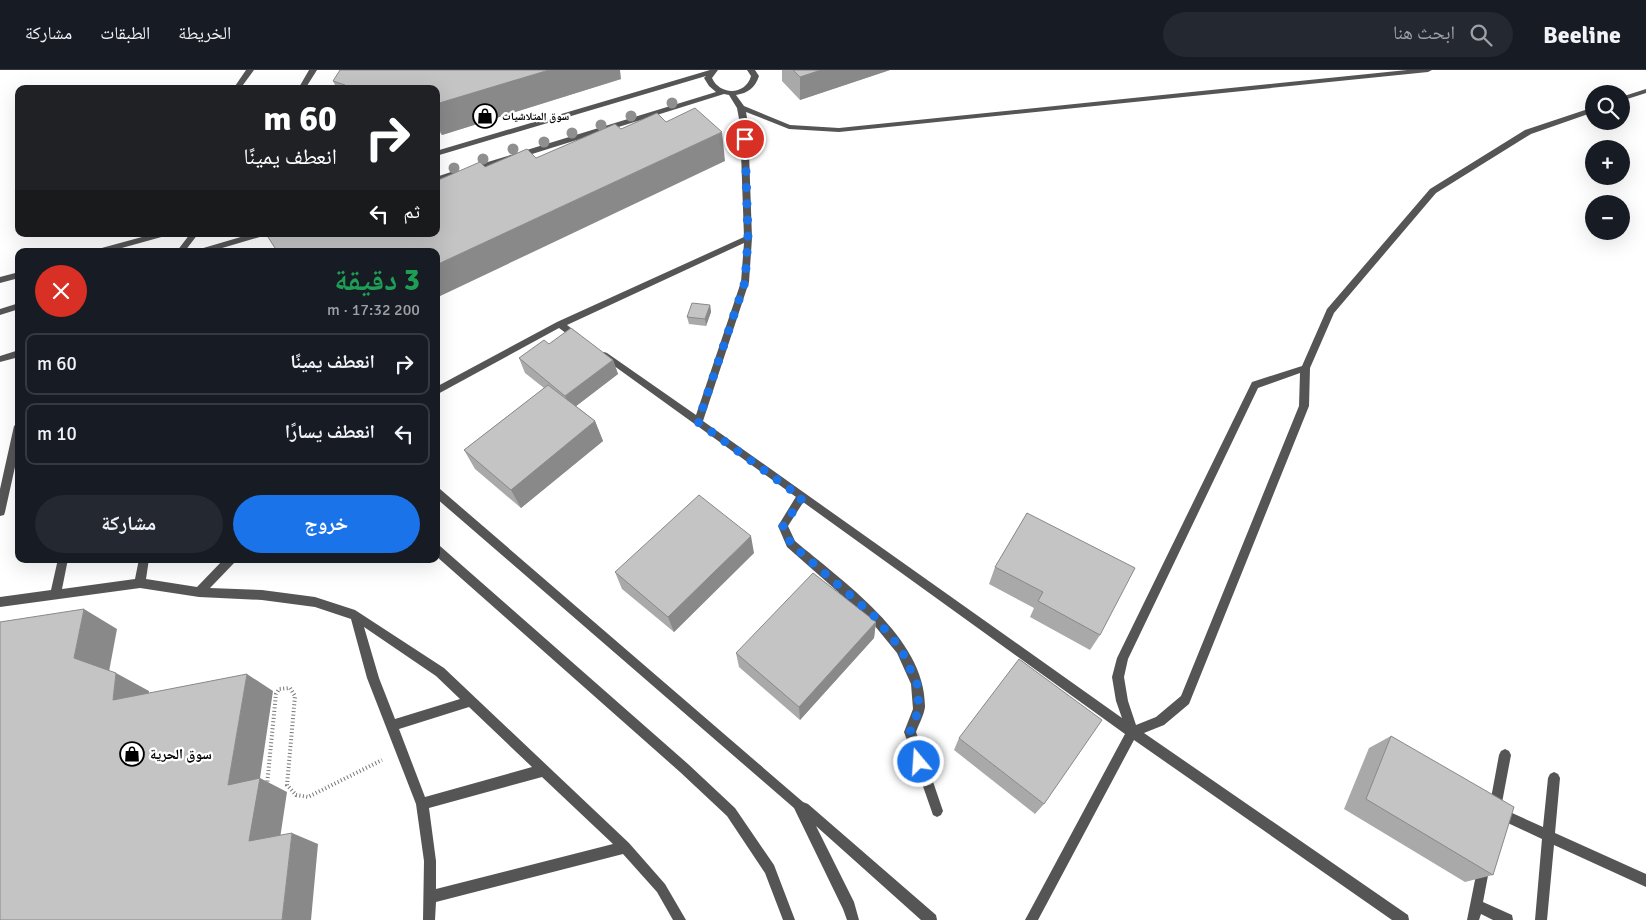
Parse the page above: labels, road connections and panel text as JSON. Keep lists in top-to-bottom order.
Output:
{
  "places": {
    "shop": ["سوق المتلاشيات", "سوق الحرية"]
  },
  "page": {
    "header": "Beeline",
    "search": "ابحث هنا",
    "nav": ["الخريطة", "الطبقات", "مشاركة"],
    "map_buttons": ["+", "−"],
    "turn": ["60 m", "انعطف يمينًا"],
    "then": "ثم",
    "heading": ["3 دقيقة", "200 m · 17:32"],
    "list": [
      {
        "name": "انعطف يمينًا",
        "value": "60 m"
      },
      {
        "name": "انعطف يسارًا",
        "value": "10 m"
      }
    ],
    "buttons": ["خروج", "مشاركة"]
  }
}
